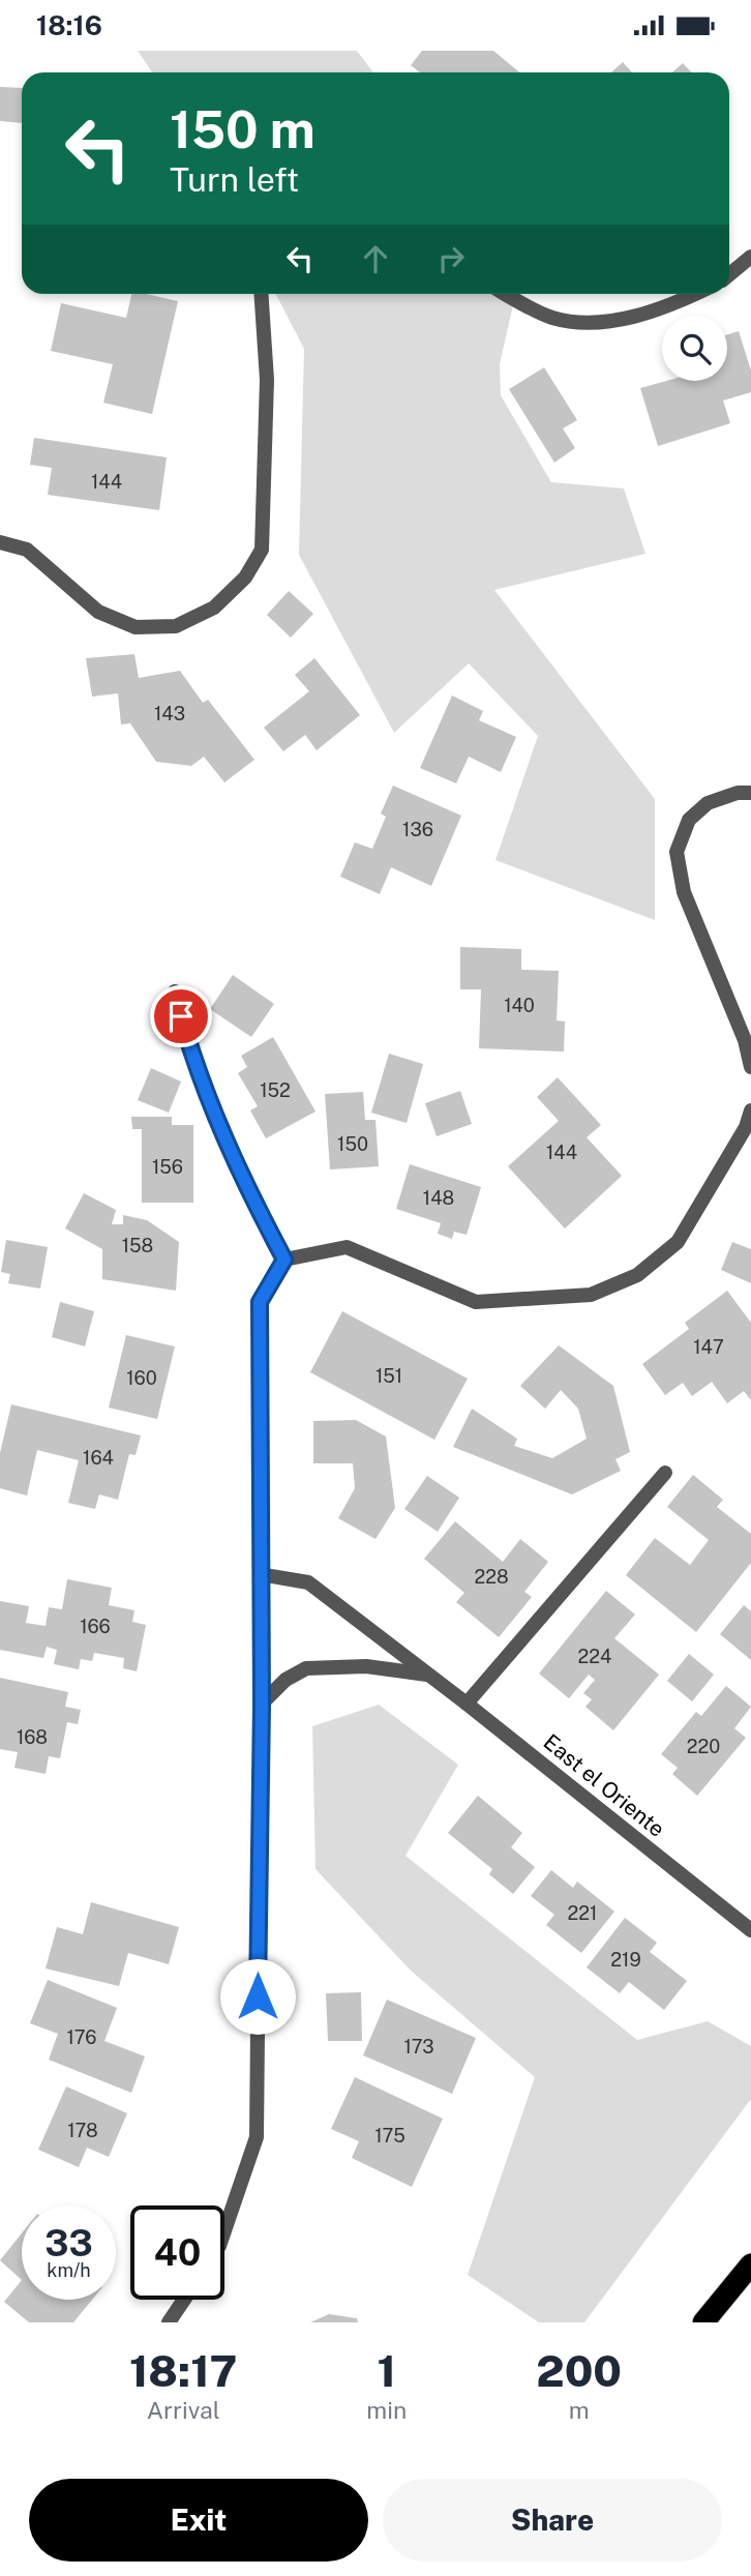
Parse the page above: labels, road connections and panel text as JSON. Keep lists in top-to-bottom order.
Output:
{
  "streets": {
    "street": ["East el Oriente"]
  },
  "house_numbers": [
    "144",
    "143",
    "136",
    "140",
    "152",
    "150",
    "144",
    "156",
    "148",
    "158",
    "147",
    "151",
    "160",
    "164",
    "228",
    "166",
    "224",
    "168",
    "220",
    "221",
    "219",
    "176",
    "173",
    "178",
    "175"
  ],
  "page": {
    "status": "18:16",
    "turn": ["150 m", "Turn left"],
    "speed": "33 km/h",
    "limit": "40",
    "eta": [
      "18:17",
      "Arrival",
      "1",
      "min",
      "200",
      "m"
    ],
    "buttons": ["Exit", "Share"]
  }
}
